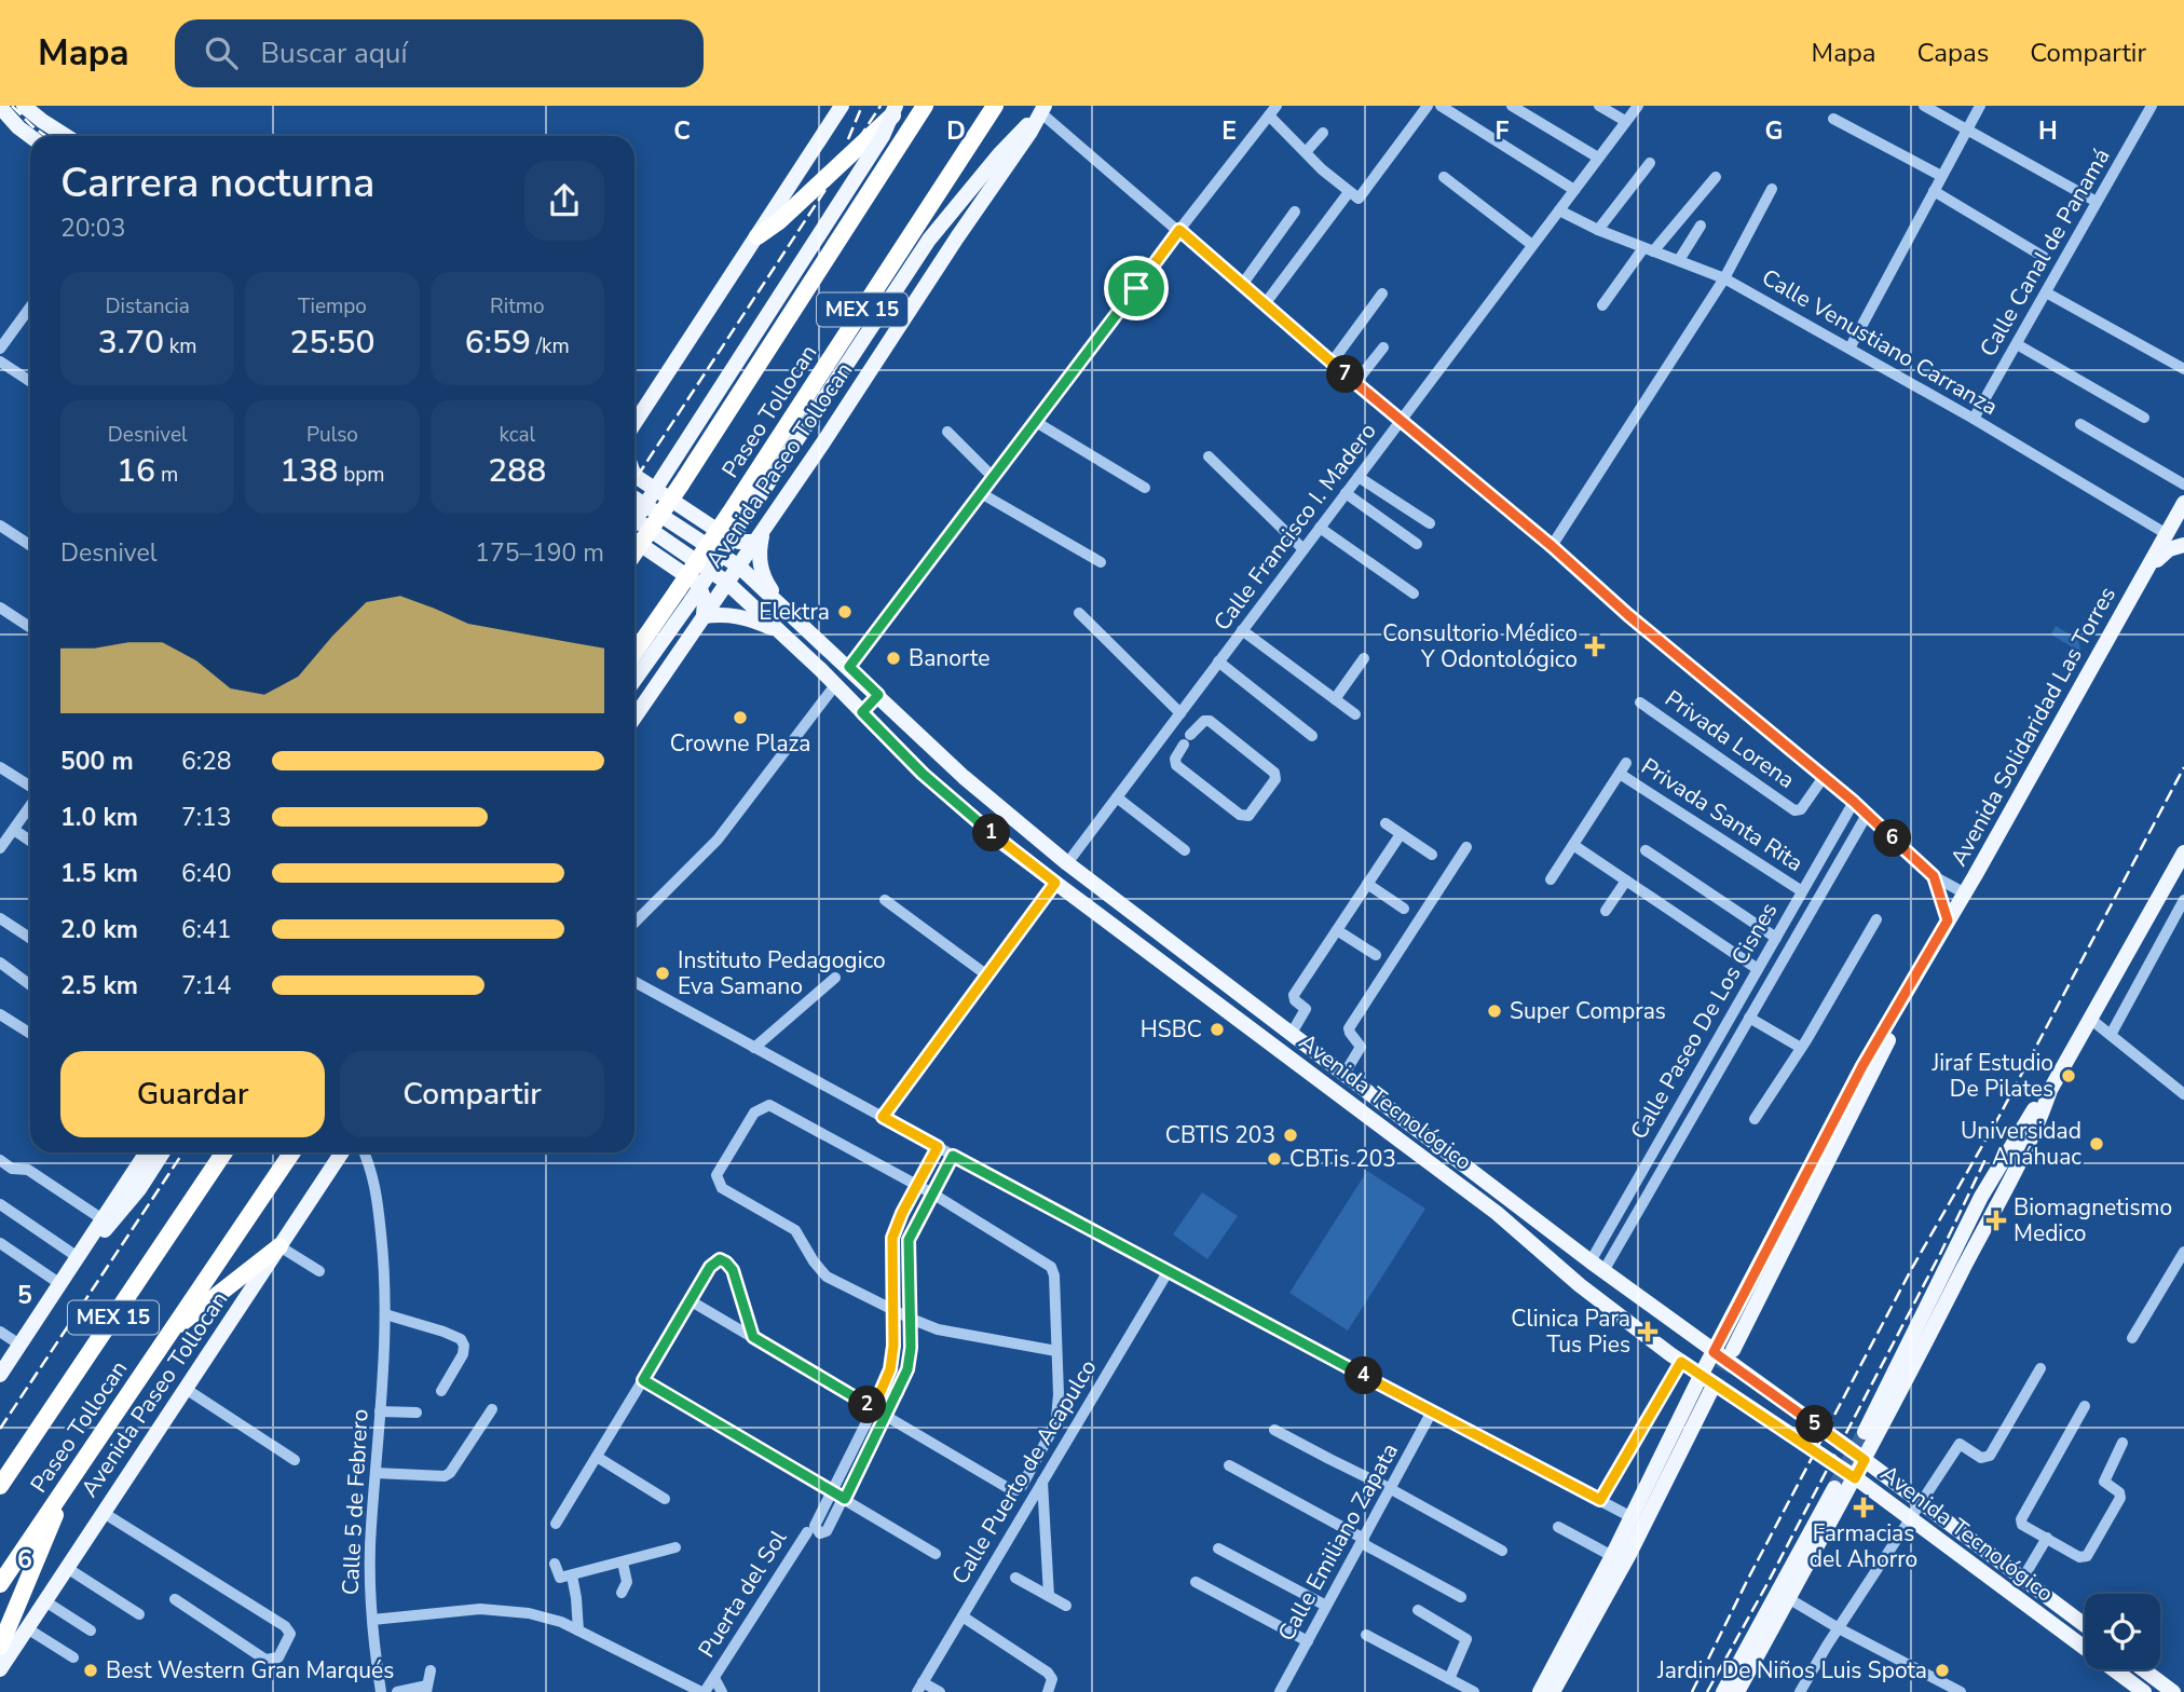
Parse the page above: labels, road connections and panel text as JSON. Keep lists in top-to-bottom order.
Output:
{
  "streets": {
    "highway": ["MEX 15", "Paseo Tollocan"],
    "main road": ["Avenida Paseo Tollocan", "Avenida Solidaridad Las Torres", "Avenida Tecnológico"],
    "street": [
      "Calle Canal de Panamá",
      "Calle Venustiano Carranza",
      "Calle Francisco I. Madero",
      "Privada Lorena",
      "Privada Santa Rita",
      "Calle Paseo De Los Cisnes",
      "Calle Puerto de Acapulco",
      "Calle 5 de Febrero",
      "Calle Emiliano Zapata",
      "Puerta del Sol"
    ]
  },
  "crossings": [
    ["Calle Canal de Panamá", "Calle Venustiano Carranza"],
    ["Calle Venustiano Carranza", "Calle Francisco I. Madero"],
    ["Calle Venustiano Carranza", "Avenida Solidaridad Las Torres"],
    ["Paseo Tollocan", "Avenida Paseo Tollocan"],
    ["Avenida Paseo Tollocan", "Avenida Tecnológico"],
    ["Calle Francisco I. Madero", "Avenida Tecnológico"],
    ["Avenida Solidaridad Las Torres", "Avenida Tecnológico"],
    ["Privada Santa Rita", "Calle Paseo De Los Cisnes"],
    ["Calle Paseo De Los Cisnes", "Avenida Tecnológico"]
  ],
  "places": {
    "other": [
      "Elektra",
      "Banorte",
      "Crowne Plaza",
      "Instituto Pedagogico Eva Samano",
      "Super Compras",
      "HSBC",
      "Jiraf Estudio De Pilates",
      "CBTIS 203",
      "Universidad Anáhuac",
      "CBTis 203",
      "Best Western Gran Marqués",
      "Jardin De Niños Luis Spota"
    ],
    "health": [
      "Consultorio Médico Y Odontológico",
      "Biomagnetismo Medico",
      "Clinica Para Tus Pies",
      "Farmacias del Ahorro"
    ]
  },
  "page": {
    "header": "Mapa",
    "search": "Buscar aquí",
    "nav": ["Mapa", "Capas", "Compartir"],
    "heading": ["Carrera nocturna", "20:03"],
    "stats": [
      ["Distancia", "3.70 km"],
      ["Tiempo", "25:50"],
      ["Ritmo", "6:59 /km"],
      ["Desnivel", "16 m"],
      ["Pulso", "138 bpm"],
      ["kcal", "288"]
    ],
    "pins": [
      "7",
      "1",
      "6",
      "4",
      "2",
      "5"
    ],
    "chart": ["Desnivel", "175–190 m"],
    "list": [
      {
        "name": "500 m",
        "note": "6:28"
      },
      {
        "name": "1.0 km",
        "note": "7:13"
      },
      {
        "name": "1.5 km",
        "note": "6:40"
      },
      {
        "name": "2.0 km",
        "note": "6:41"
      },
      {
        "name": "2.5 km",
        "note": "7:14"
      }
    ],
    "buttons": ["Guardar", "Compartir"]
  },
  "grid": {
    "columns": [
      "C",
      "D",
      "E",
      "F",
      "G",
      "H"
    ],
    "rows": ["5", "6"]
  }
}
